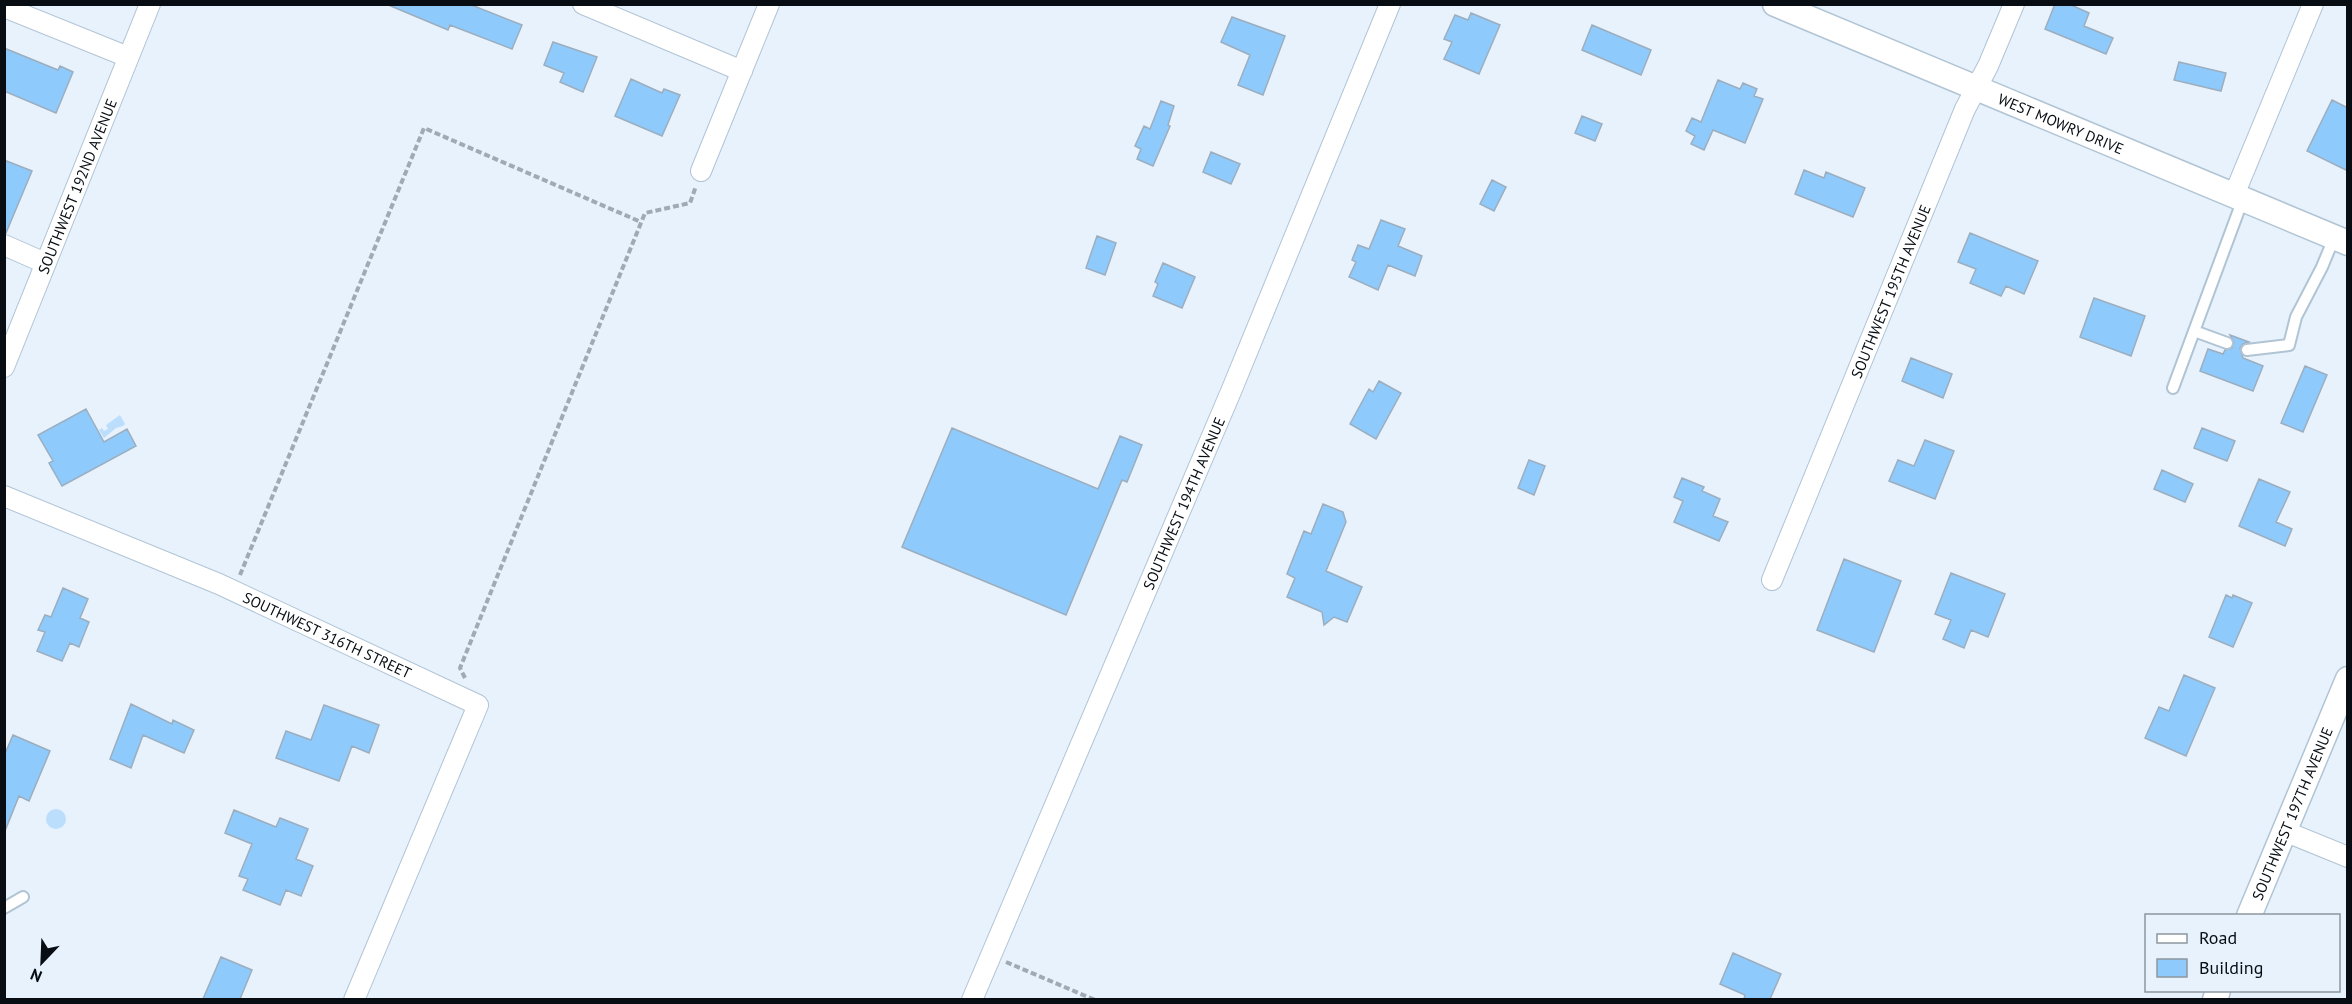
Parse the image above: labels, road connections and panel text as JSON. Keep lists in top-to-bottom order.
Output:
{
  "streets": {
    "street": [
      "WEST MOWRY DRIVE",
      "SOUTHWEST 192ND AVENUE",
      "SOUTHWEST 195TH AVENUE",
      "SOUTHWEST 194TH AVENUE",
      "SOUTHWEST 316TH STREET",
      "SOUTHWEST 197TH AVENUE"
    ]
  },
  "crossings": [
    ["WEST MOWRY DRIVE", "SOUTHWEST 195TH AVENUE"]
  ],
  "legend": ["Road", "Building"],
  "north": "bottom left"
}
